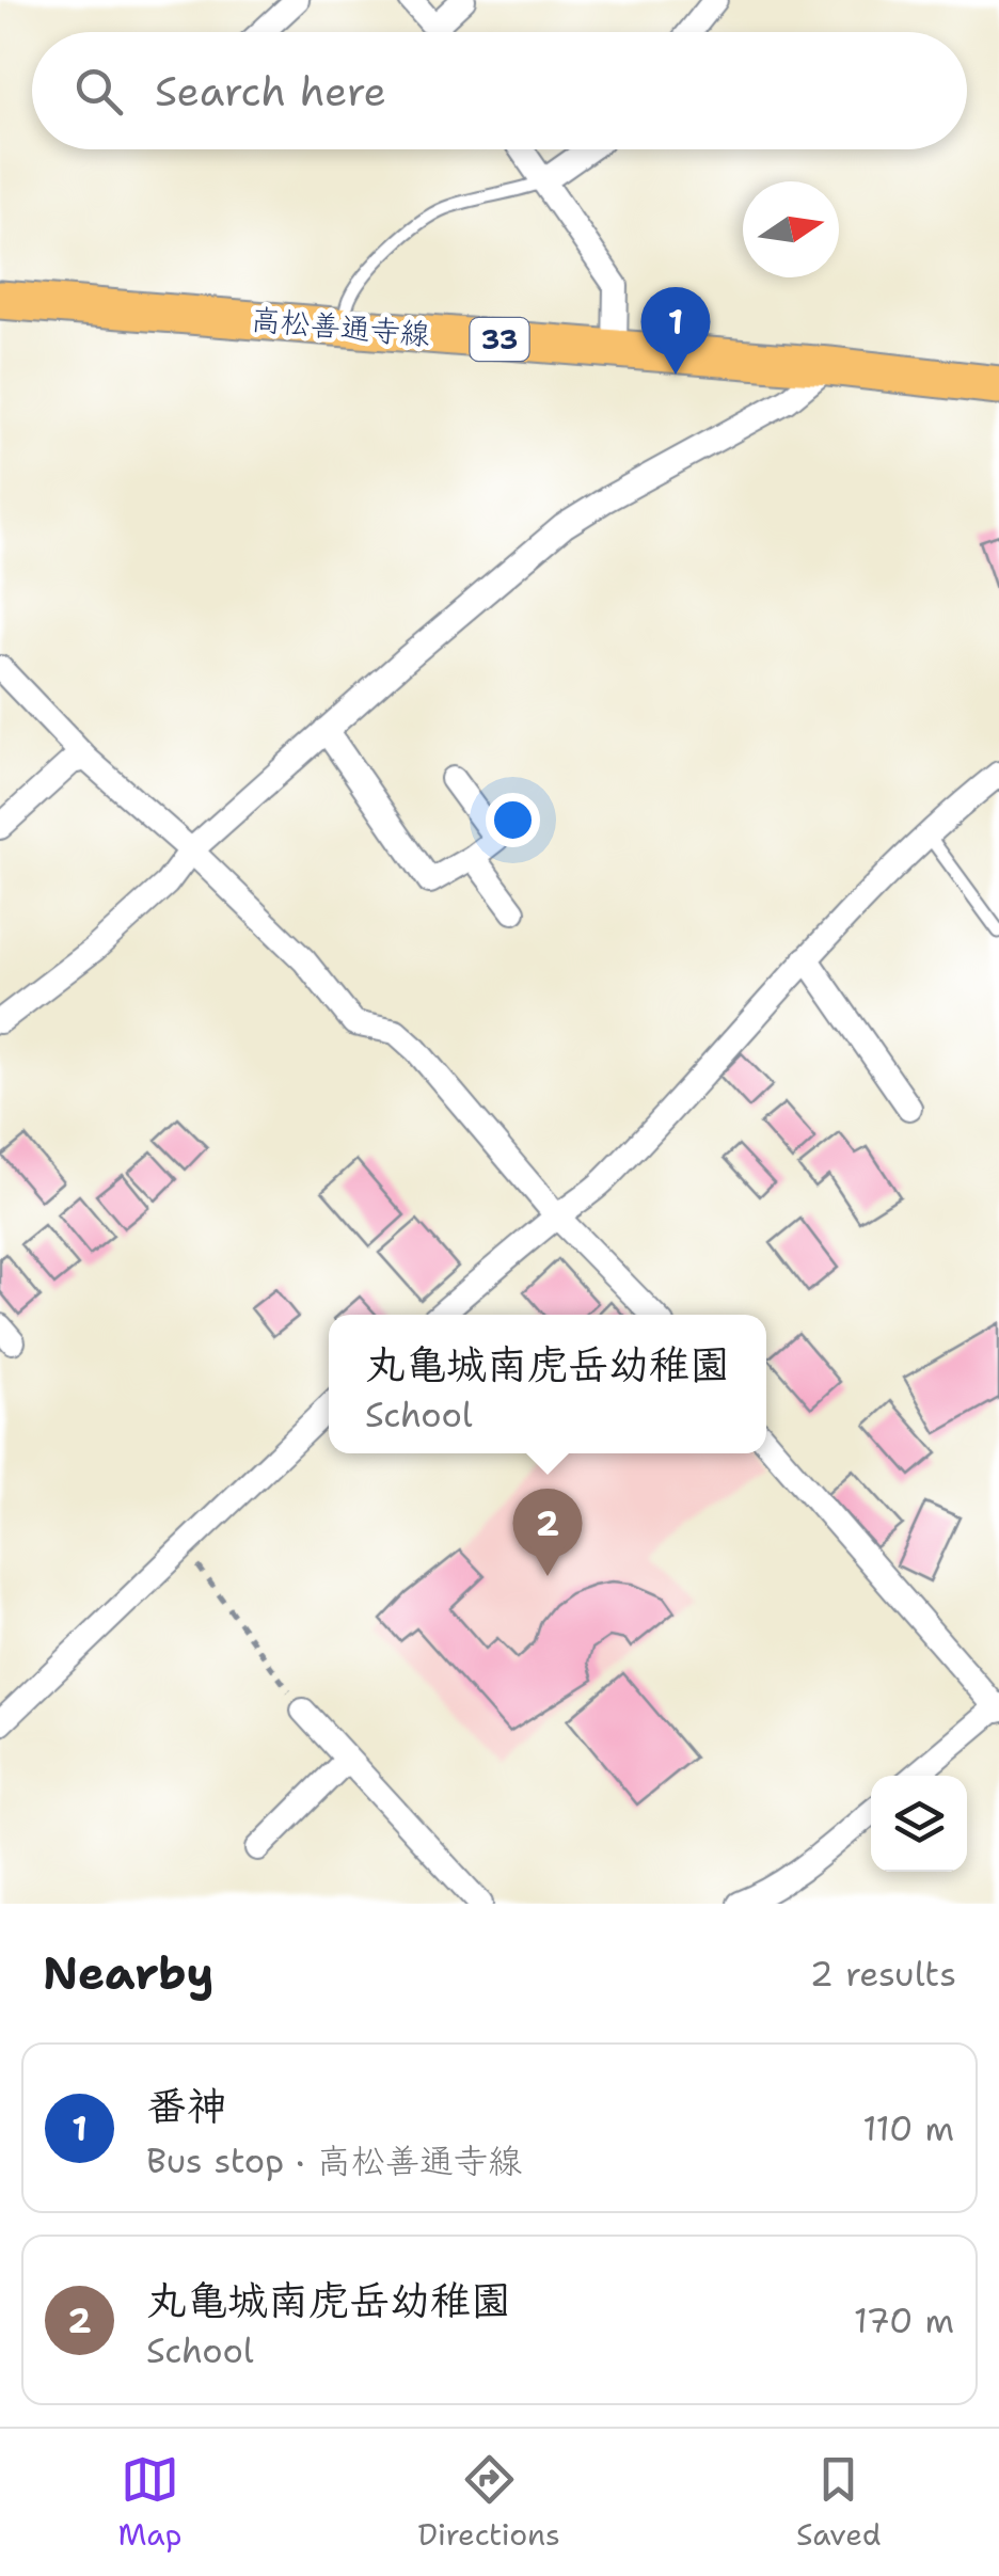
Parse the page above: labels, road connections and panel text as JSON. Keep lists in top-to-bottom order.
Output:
{
  "streets": {
    "main road": ["高松善通寺線", "33"]
  },
  "north": "right",
  "page": {
    "search": "Search here",
    "pins": ["1", "2"],
    "popup": ["丸亀城南虎岳幼稚園", "School"],
    "heading": ["Nearby", "2 results"],
    "list": [
      {
        "mark": "1",
        "name": "番神",
        "note": "Bus stop · 高松善通寺線",
        "value": "110 m"
      },
      {
        "mark": "2",
        "name": "丸亀城南虎岳幼稚園",
        "note": "School",
        "value": "170 m"
      }
    ],
    "nav": ["Map", "Directions", "Saved"]
  }
}
